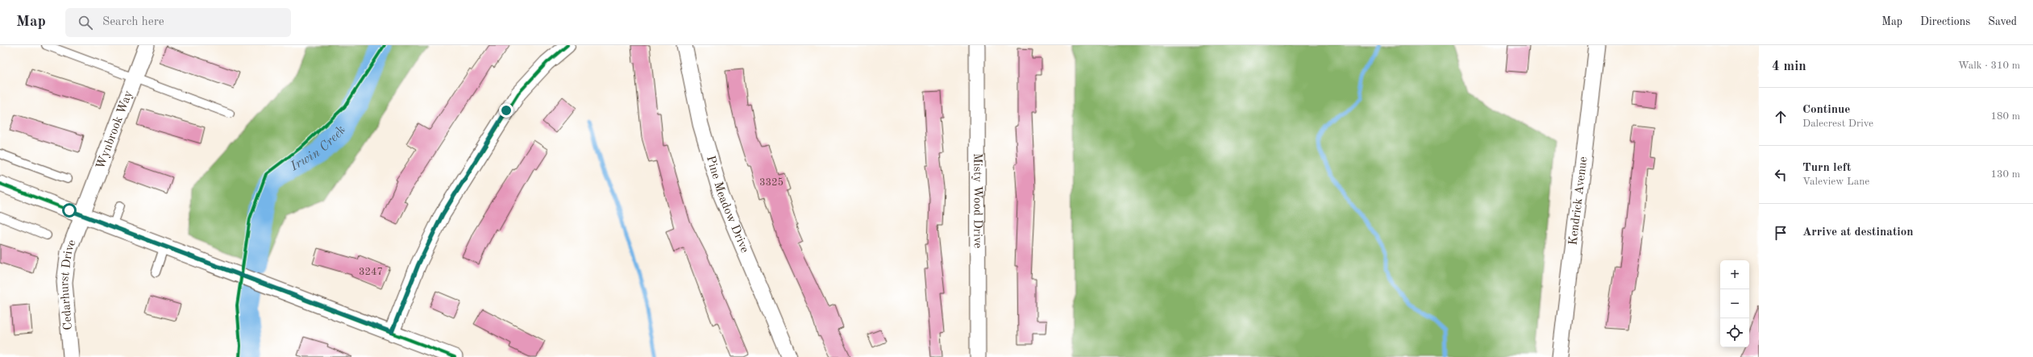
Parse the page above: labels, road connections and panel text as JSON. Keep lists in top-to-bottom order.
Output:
{
  "streets": {
    "street": [
      "Wynbrook Way",
      "Misty Wood Drive",
      "Kendrick Avenue",
      "Pine Meadow Drive",
      "Cedarhurst Drive"
    ]
  },
  "crossings": [
    ["Wynbrook Way", "Cedarhurst Drive"]
  ],
  "water": ["Irwin Creek"],
  "house_numbers": ["3325", "3247"],
  "page": {
    "header": "Map",
    "search": "Search here",
    "nav": ["Map", "Directions", "Saved"],
    "heading": ["4 min", "Walk · 310 m"],
    "list": [
      ["Continue", "Dalecrest Drive", "180 m"],
      ["Turn left", "Valeview Lane", "130 m"],
      "Arrive at destination"
    ],
    "map_buttons": ["+", "−"]
  }
}
